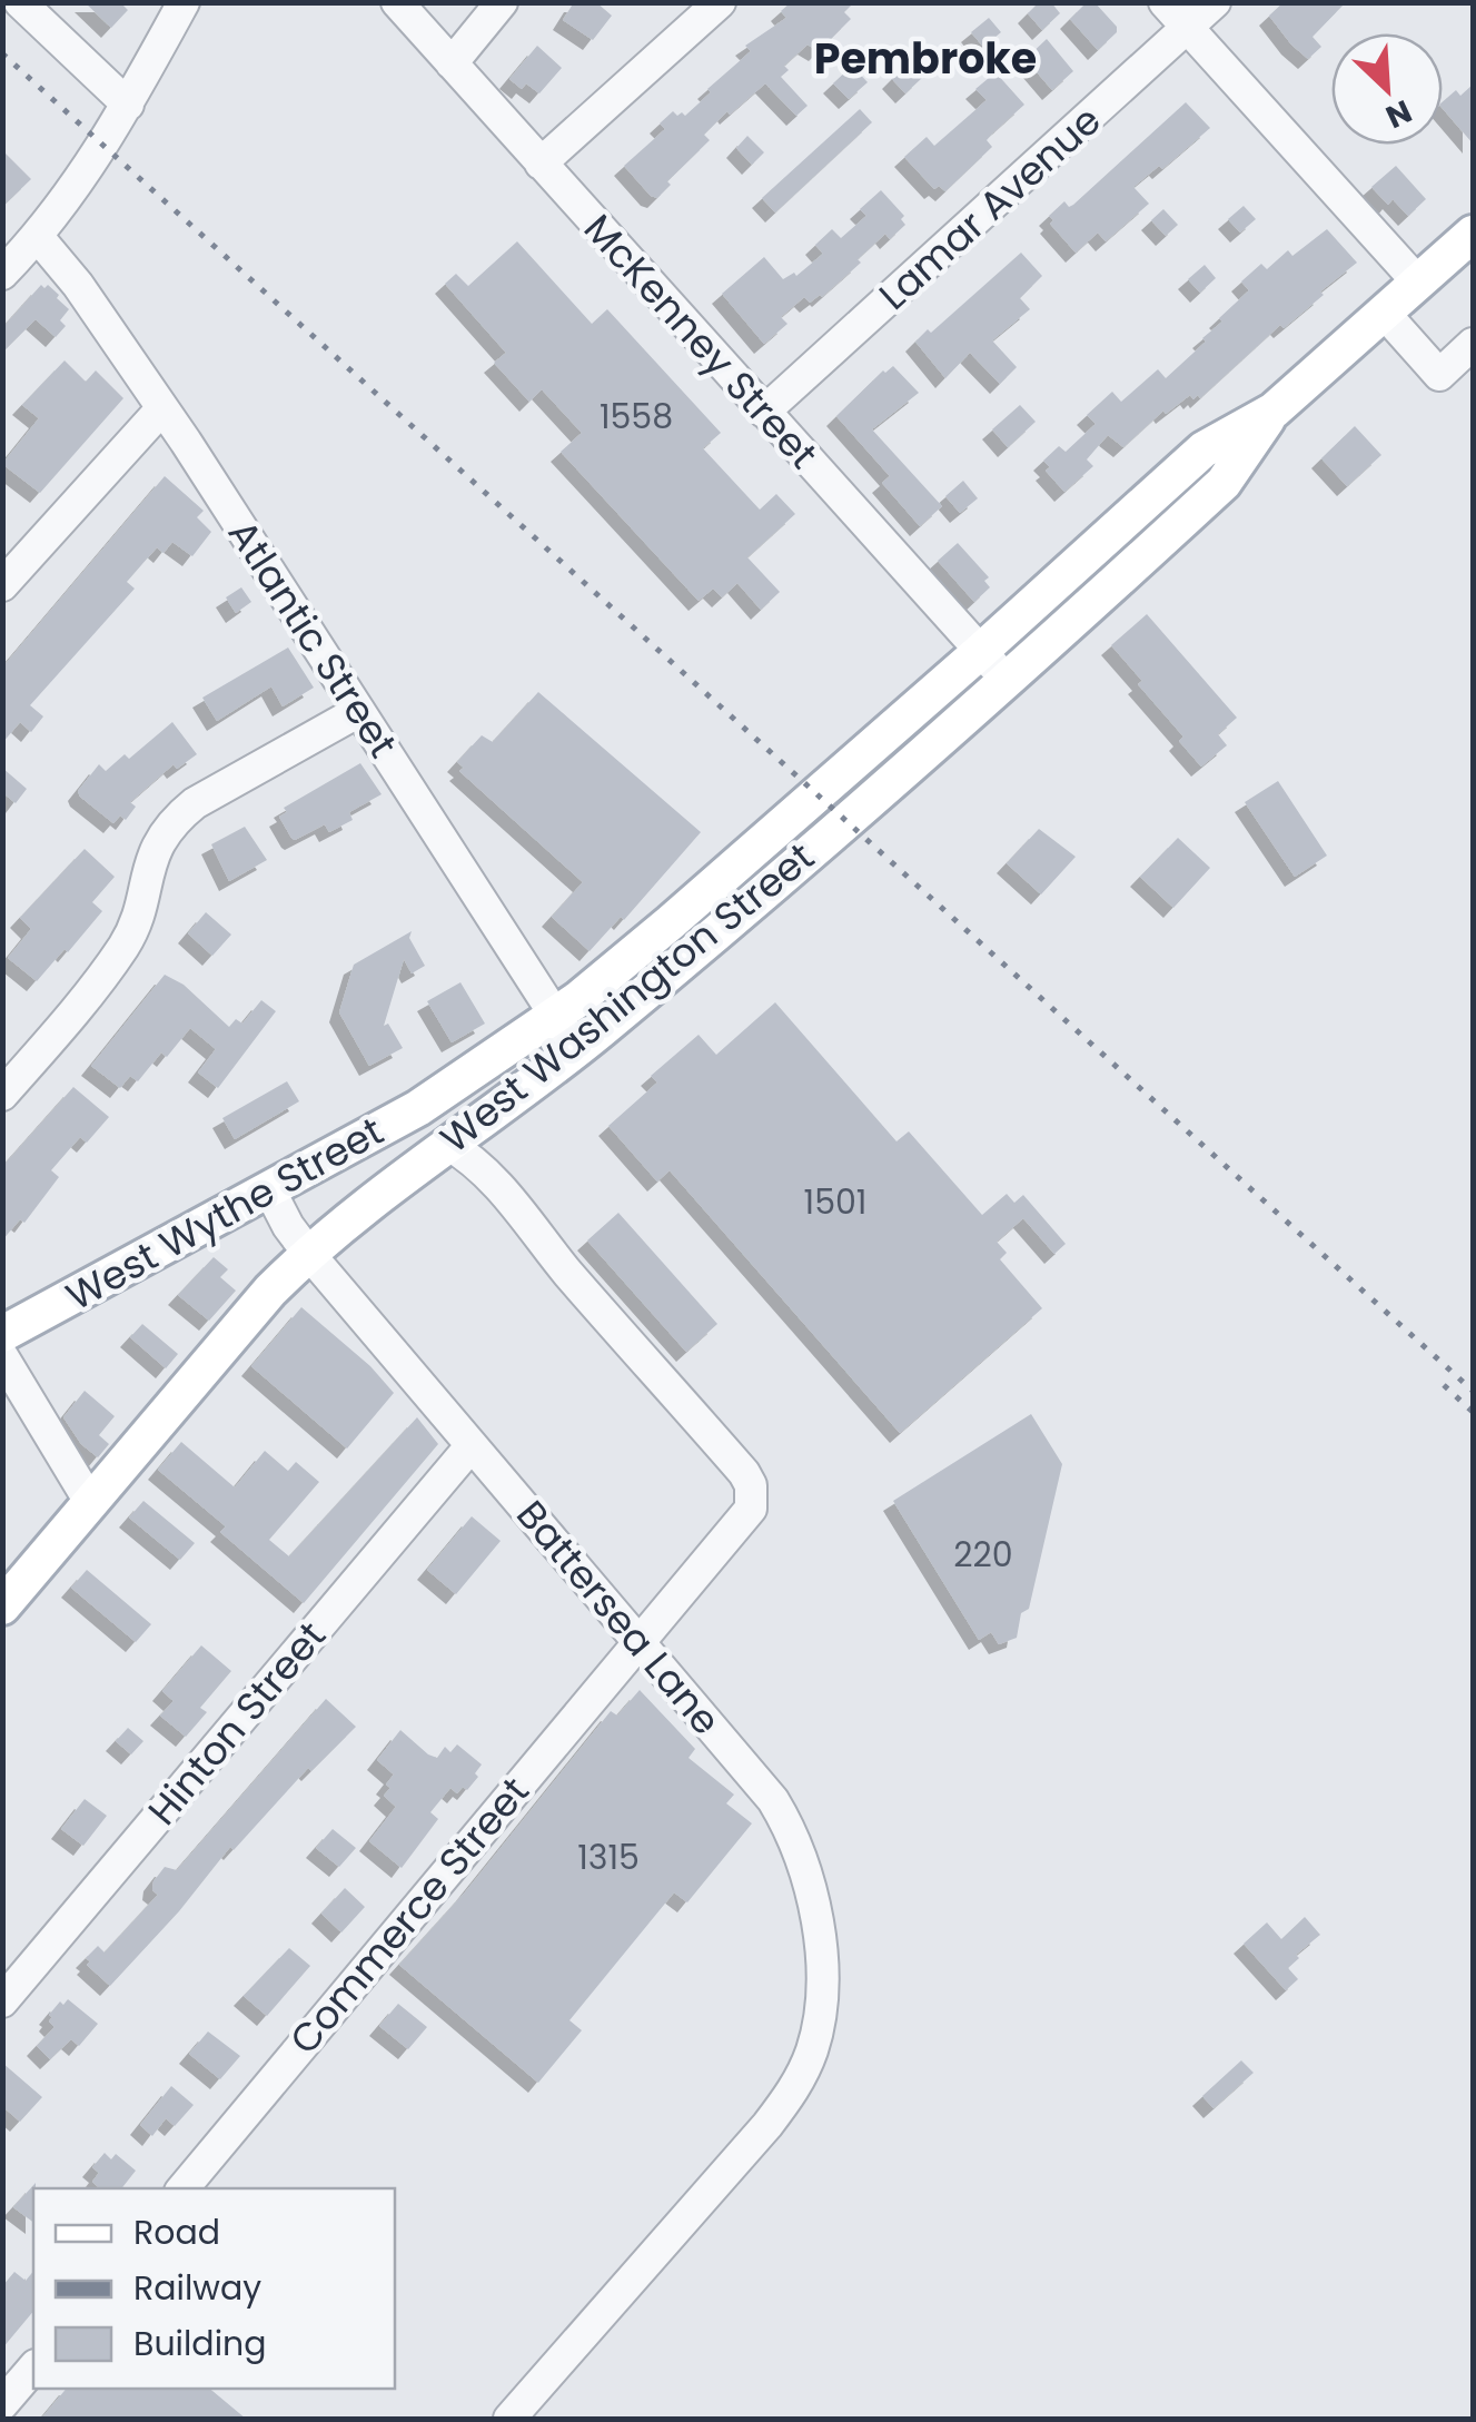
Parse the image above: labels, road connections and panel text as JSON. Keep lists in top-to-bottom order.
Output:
{
  "streets": {
    "main road": ["West Washington Street", "West Wythe Street"],
    "street": [
      "Lamar Avenue",
      "McKenney Street",
      "Atlantic Street",
      "Battersea Lane",
      "Hinton Street",
      "Commerce Street"
    ]
  },
  "crossings": [
    ["Lamar Avenue", "McKenney Street"],
    ["McKenney Street", "West Washington Street"],
    ["Atlantic Street", "West Washington Street"],
    ["Atlantic Street", "West Wythe Street"],
    ["West Washington Street", "West Wythe Street"],
    ["West Washington Street", "Battersea Lane"],
    ["West Washington Street", "Commerce Street"],
    ["West Wythe Street", "Battersea Lane"],
    ["Battersea Lane", "Hinton Street"],
    ["Battersea Lane", "Commerce Street"]
  ],
  "districts": ["Pembroke"],
  "house_numbers": [
    "1558",
    "1501",
    "220",
    "1315"
  ],
  "legend": ["Road", "Railway", "Building"],
  "north": "bottom right"
}
